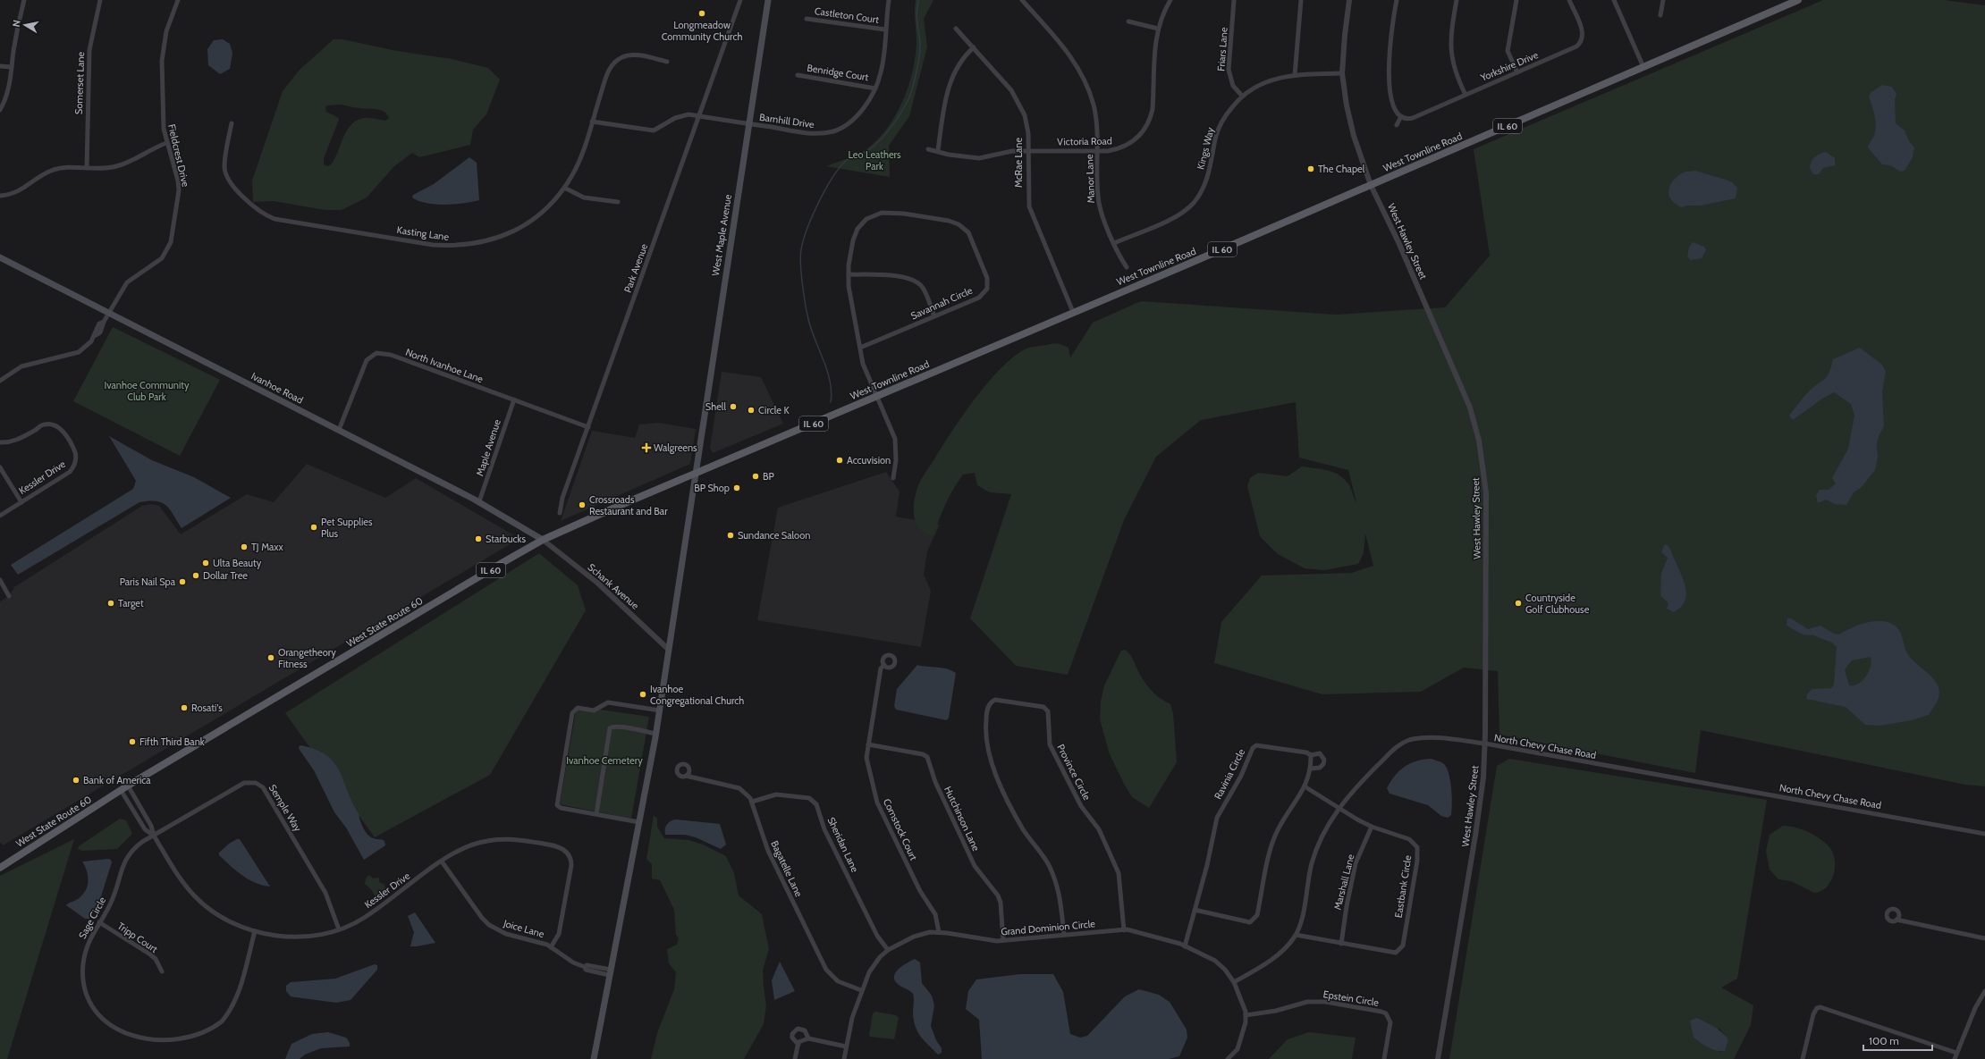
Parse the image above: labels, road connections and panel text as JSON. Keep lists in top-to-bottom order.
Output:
{
  "streets": {
    "main road": [
      "IL 60",
      "West Townline Road",
      "West Maple Avenue",
      "Ivanhoe Road",
      "West State Route 60"
    ],
    "street": [
      "Castleton Court",
      "Friars Lane",
      "Yorkshire Drive",
      "Benridge Court",
      "Somerset Lane",
      "Barnhill Drive",
      "Victoria Road",
      "Kings Way",
      "Fieldcrest Drive",
      "McRae Lane",
      "Manor Lane",
      "Kasting Lane",
      "West Hawley Street",
      "Park Avenue",
      "Savannah Circle",
      "North Ivanhoe Lane",
      "Maple Avenue",
      "Kessler Drive",
      "Schank Avenue",
      "North Chevy Chase Road",
      "Province Circle",
      "Ravinia Circle",
      "Semple Way",
      "Hutchinson Lane",
      "Comstock Court",
      "Sheridan Lane",
      "Bagatelle Lane",
      "Marshall Lane",
      "Eastbank Circle",
      "Sage Circle",
      "Grand Dominion Circle",
      "Joice Lane",
      "Tripp Court",
      "Epstein Circle"
    ]
  },
  "crossings": [
    ["Castleton Court", "Barnhill Drive"],
    ["Friars Lane", "Kings Way"],
    ["Benridge Court", "Barnhill Drive"],
    ["Barnhill Drive", "Kasting Lane"],
    ["Barnhill Drive", "West Maple Avenue"],
    ["Barnhill Drive", "Park Avenue"],
    ["IL 60", "West Townline Road"],
    ["IL 60", "West Maple Avenue"],
    ["IL 60", "Ivanhoe Road"],
    ["IL 60", "Schank Avenue"],
    ["IL 60", "West State Route 60"],
    ["Victoria Road", "McRae Lane"],
    ["Victoria Road", "Manor Lane"],
    ["Kings Way", "Manor Lane"],
    ["Kings Way", "West Hawley Street"],
    ["West Townline Road", "McRae Lane"],
    ["West Townline Road", "West Maple Avenue"],
    ["West Townline Road", "West Hawley Street"],
    ["West Townline Road", "Savannah Circle"],
    ["Fieldcrest Drive", "Ivanhoe Road"],
    ["West Maple Avenue", "Schank Avenue"],
    ["West Maple Avenue", "Joice Lane"],
    ["West Hawley Street", "North Chevy Chase Road"],
    ["Park Avenue", "North Ivanhoe Lane"],
    ["North Ivanhoe Lane", "Ivanhoe Road"],
    ["North Ivanhoe Lane", "Maple Avenue"],
    ["Ivanhoe Road", "Maple Avenue"],
    ["Ivanhoe Road", "Schank Avenue"],
    ["Ivanhoe Road", "West State Route 60"],
    ["Kessler Drive", "West State Route 60"],
    ["Kessler Drive", "Semple Way"],
    ["Kessler Drive", "Sage Circle"],
    ["Kessler Drive", "Joice Lane"],
    ["Schank Avenue", "West State Route 60"],
    ["North Chevy Chase Road", "Eastbank Circle"],
    ["North Chevy Chase Road", "Grand Dominion Circle"],
    ["Province Circle", "Grand Dominion Circle"],
    ["Ravinia Circle", "Grand Dominion Circle"],
    ["Semple Way", "Sage Circle"],
    ["Hutchinson Lane", "Comstock Court"],
    ["Hutchinson Lane", "Grand Dominion Circle"],
    ["Comstock Court", "Grand Dominion Circle"],
    ["Sheridan Lane", "Bagatelle Lane"],
    ["Sheridan Lane", "Grand Dominion Circle"],
    ["Bagatelle Lane", "Grand Dominion Circle"],
    ["Marshall Lane", "Eastbank Circle"],
    ["Sage Circle", "Tripp Court"],
    ["Grand Dominion Circle", "Epstein Circle"]
  ],
  "parks": ["Leo Leathers Park", "Ivanhoe Community Club Park", "Ivanhoe Cemetery"],
  "places": {
    "other": [
      "Longmeadow Community Church",
      "The Chapel",
      "Shell",
      "Circle K",
      "Accuvision",
      "BP",
      "BP Shop",
      "Crossroads Restaurant and Bar",
      "Pet Supplies Plus",
      "Sundance Saloon",
      "Starbucks",
      "TJ Maxx",
      "Ulta Beauty",
      "Dollar Tree",
      "Paris Nail Spa",
      "Target",
      "Countryside Golf Clubhouse",
      "Orangetheory Fitness",
      "Ivanhoe Congregational Church",
      "Rosati's",
      "Fifth Third Bank",
      "Bank of America"
    ],
    "health": ["Walgreens"]
  },
  "scale_bar": "100 m",
  "north": "left"
}
